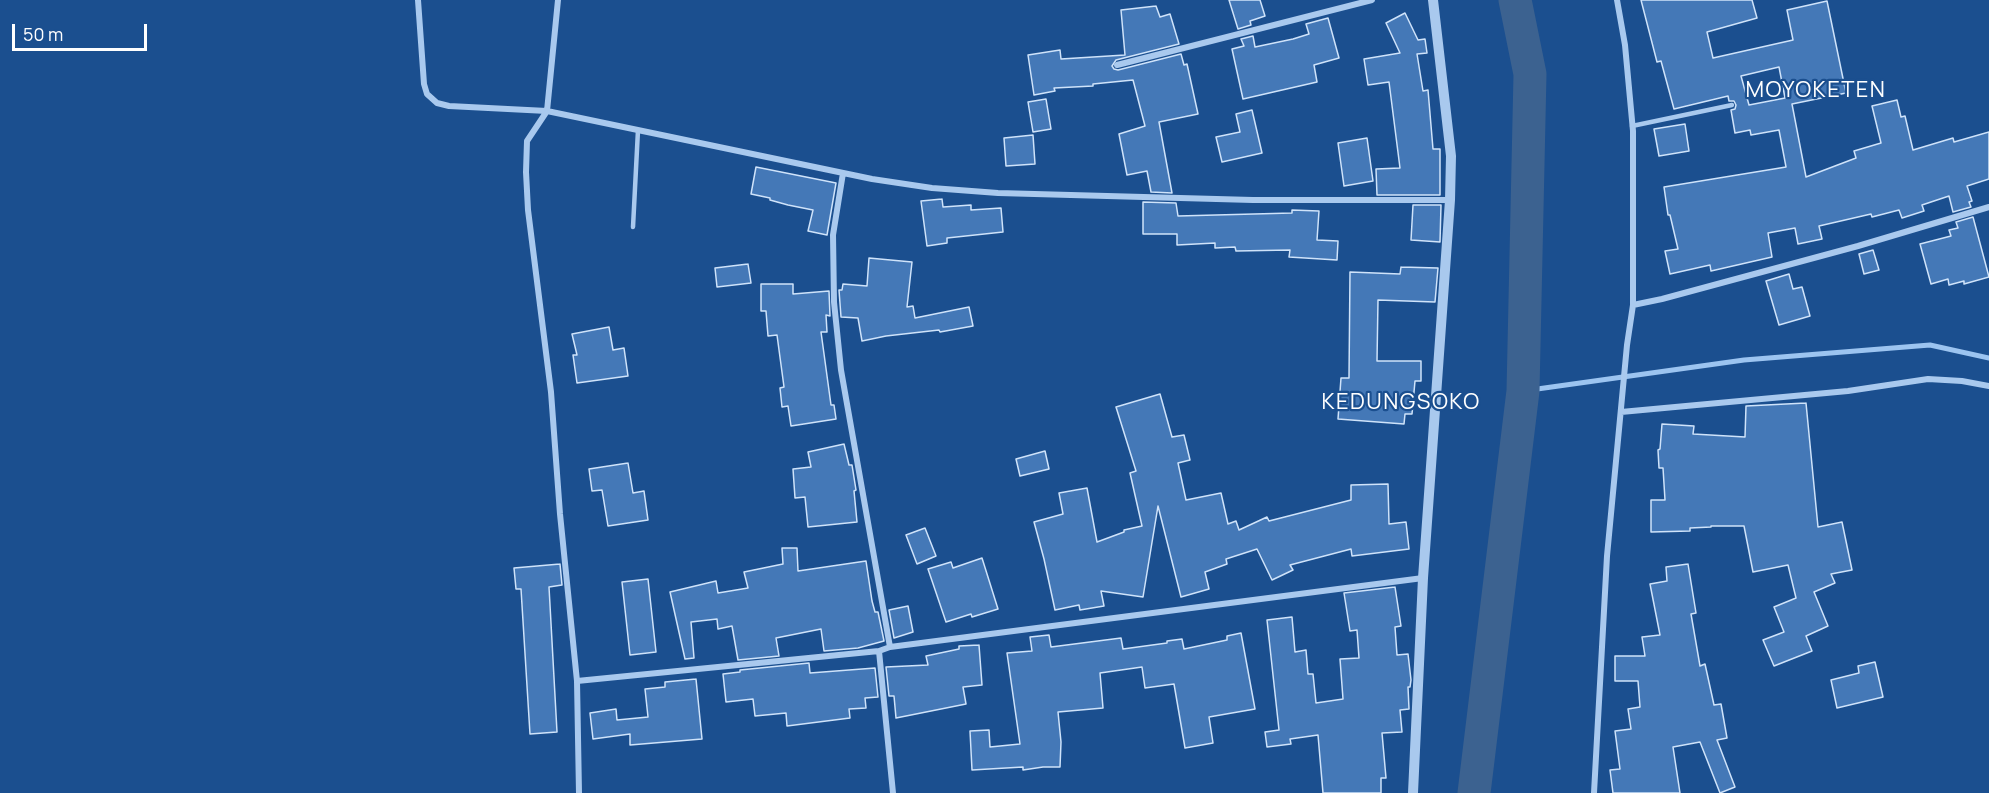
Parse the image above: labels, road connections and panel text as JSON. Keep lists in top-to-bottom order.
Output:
{
  "districts": ["MOYOKETEN", "KEDUNGSOKO"],
  "scale_bar": "50 m"
}
